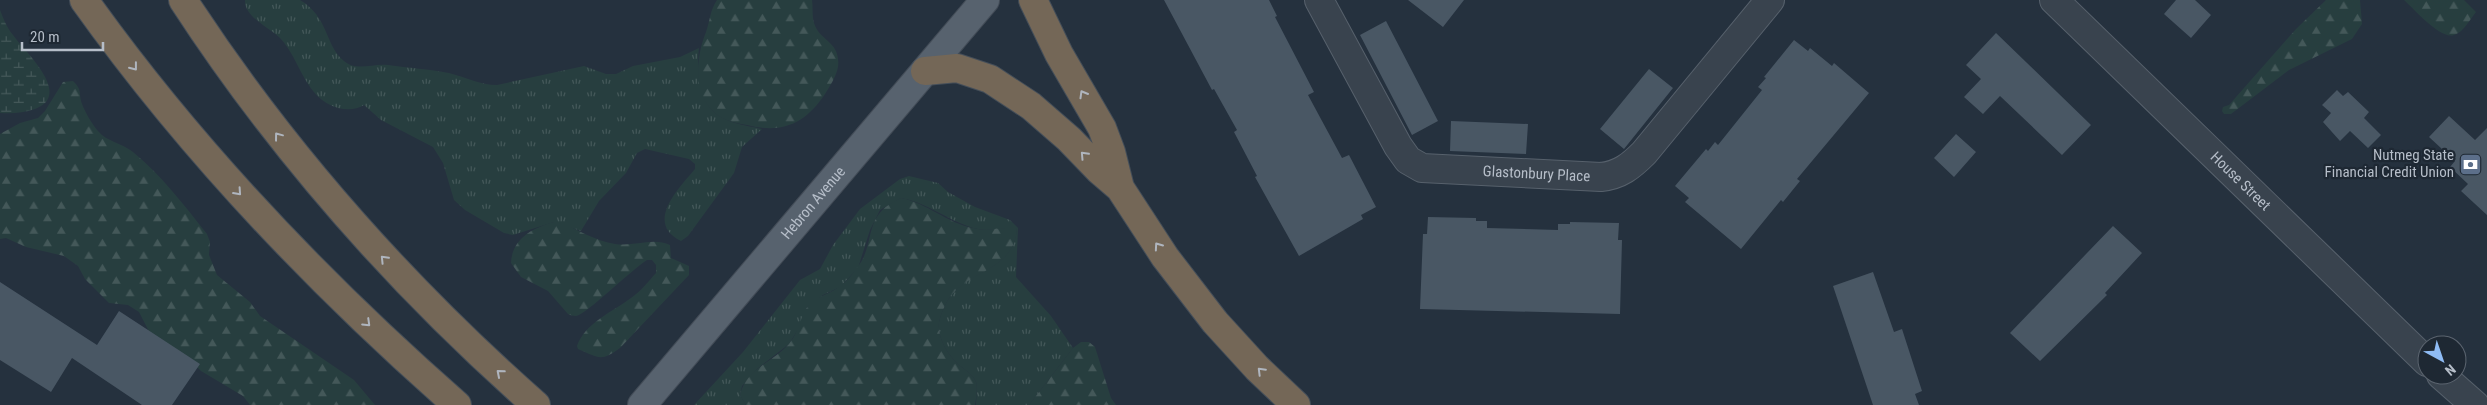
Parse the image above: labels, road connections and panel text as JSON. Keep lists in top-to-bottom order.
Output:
{
  "streets": {
    "main road": ["Hebron Avenue"],
    "street": ["Glastonbury Place", "House Street"]
  },
  "places": {
    "bank": ["Nutmeg State Financial Credit Union"]
  },
  "scale_bar": "20 m",
  "north": "bottom right"
}
